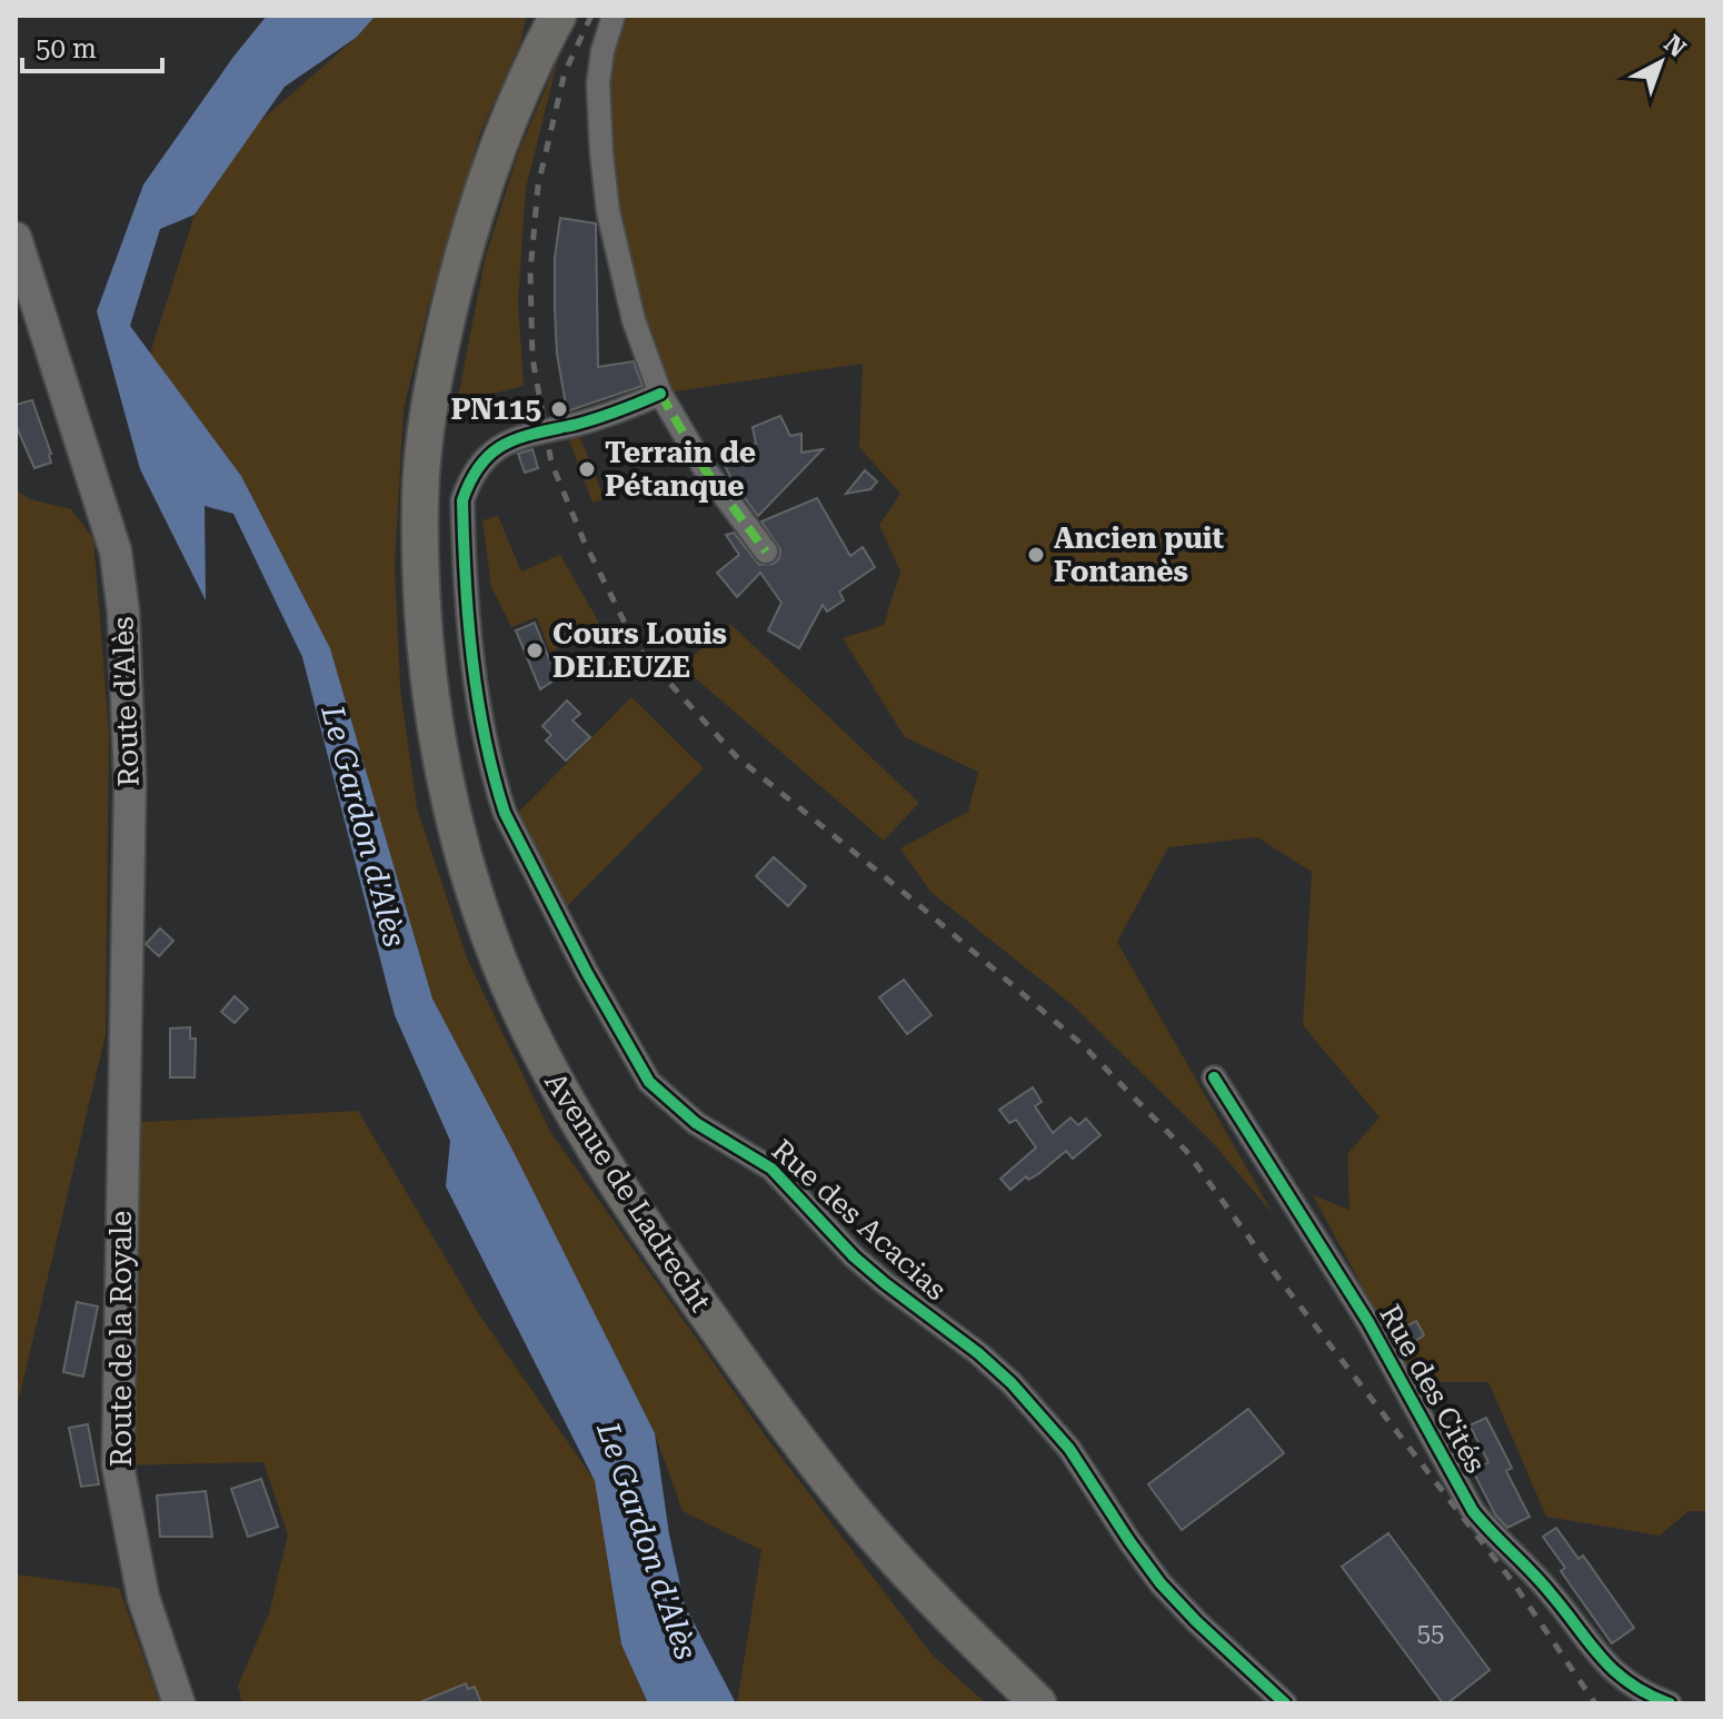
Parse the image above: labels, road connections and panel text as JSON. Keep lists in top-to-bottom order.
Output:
{
  "streets": {
    "main road": ["Route d'Alès", "Avenue de Ladrecht", "Route de la Royale"],
    "street": ["Rue des Acacias", "Rue des Cités"]
  },
  "crossings": [
    ["Route d'Alès", "Route de la Royale"]
  ],
  "water": ["Le Gardon d'Alès"],
  "places": [
    "PN115",
    "Terrain de Pétanque",
    "Ancien puit Fontanès",
    "Cours Louis DELEUZE"
  ],
  "house_numbers": ["55"],
  "scale_bar": "50 m",
  "north": "top right"
}
